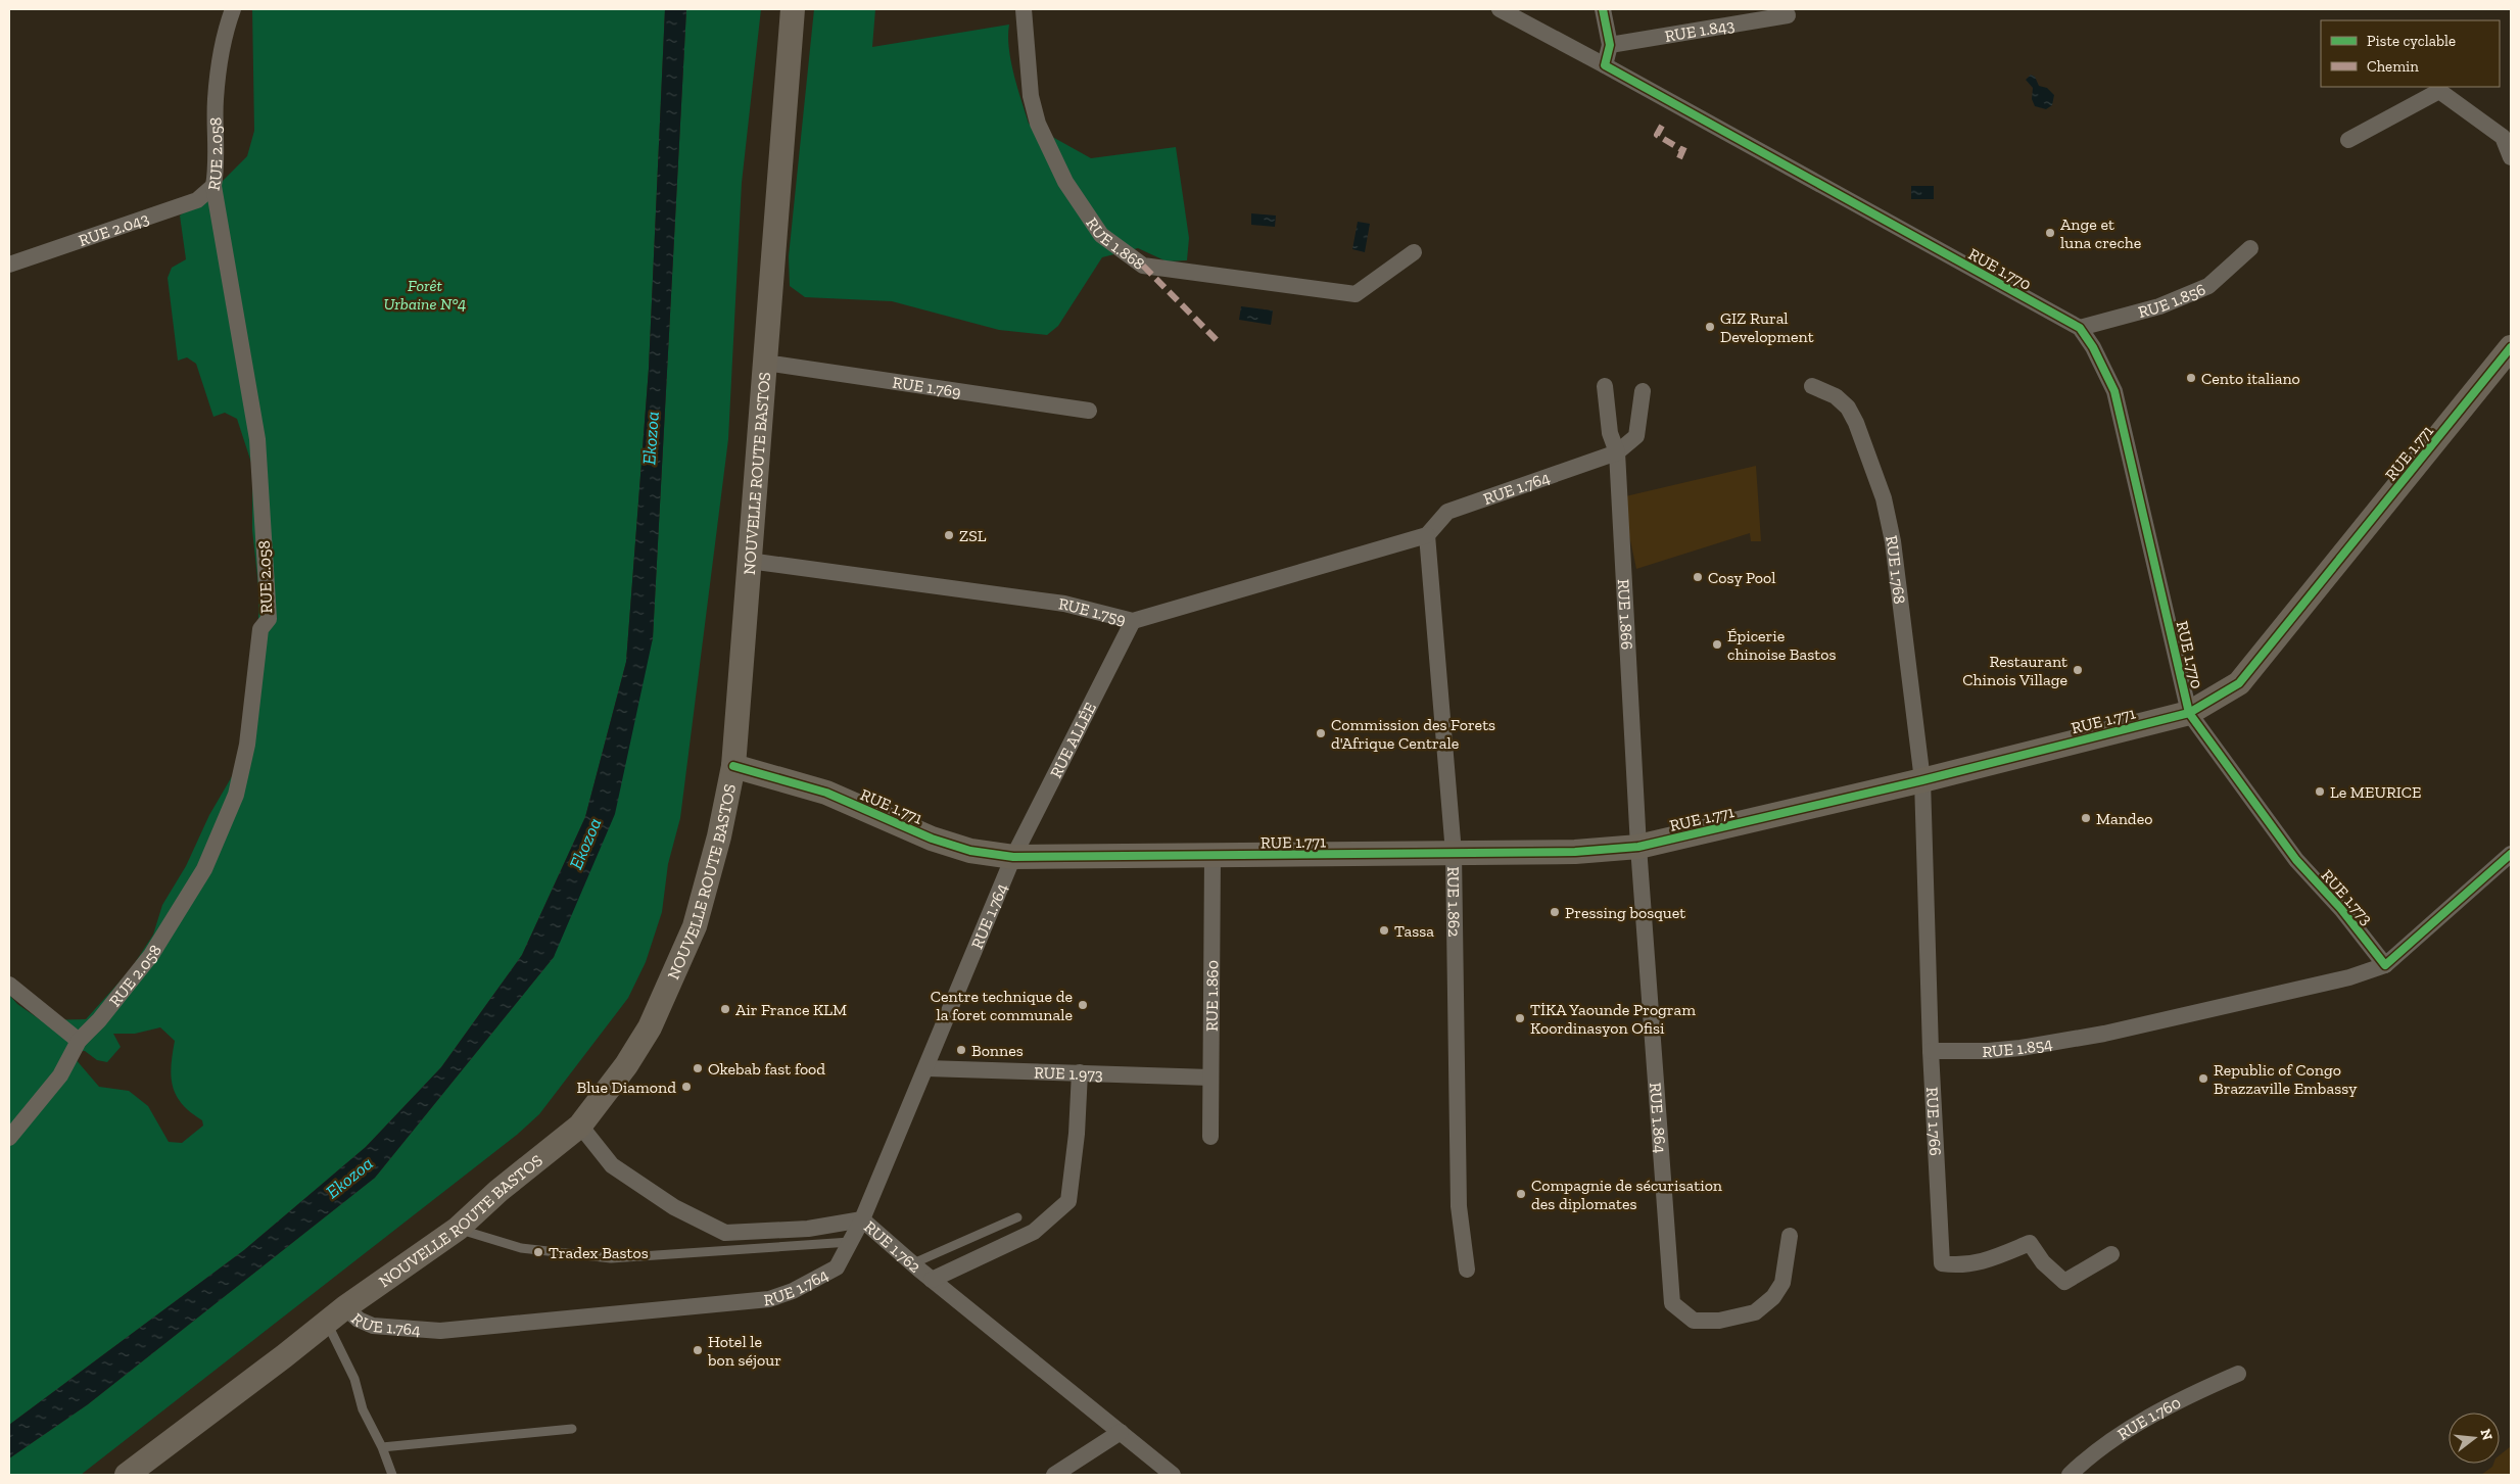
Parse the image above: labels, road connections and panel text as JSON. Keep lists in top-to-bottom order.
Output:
{
  "streets": {
    "street": [
      "RUE 1.843",
      "RUE 2.058",
      "RUE 2.043",
      "RUE 1.868",
      "RUE 1.770",
      "RUE 1.856",
      "RUE 1.769",
      "RUE 1.771",
      "NOUVELLE ROUTE BASTOS",
      "RUE 1.764",
      "RUE 1.768",
      "RUE 1.759",
      "RUE 1.866",
      "RUE ALLÉE",
      "RUE 1.773",
      "RUE 1.862",
      "RUE 1.860",
      "RUE 1.854",
      "RUE 1.973",
      "RUE 1.864",
      "RUE 1.766",
      "RUE 1.762",
      "RUE 1.760"
    ]
  },
  "crossings": [
    ["RUE 2.058", "RUE 2.043"],
    ["RUE 1.770", "RUE 1.856"],
    ["RUE 1.770", "RUE 1.771"],
    ["RUE 1.770", "RUE 1.773"],
    ["RUE 1.769", "NOUVELLE ROUTE BASTOS"],
    ["RUE 1.771", "NOUVELLE ROUTE BASTOS"],
    ["RUE 1.771", "RUE 1.764"],
    ["RUE 1.771", "RUE 1.768"],
    ["RUE 1.771", "RUE 1.866"],
    ["RUE 1.771", "RUE ALLÉE"],
    ["RUE 1.771", "RUE 1.773"],
    ["RUE 1.771", "RUE 1.862"],
    ["RUE 1.771", "RUE 1.860"],
    ["RUE 1.771", "RUE 1.864"],
    ["RUE 1.771", "RUE 1.766"],
    ["NOUVELLE ROUTE BASTOS", "RUE 1.764"],
    ["NOUVELLE ROUTE BASTOS", "RUE 1.759"],
    ["NOUVELLE ROUTE BASTOS", "RUE 1.762"],
    ["RUE 1.764", "RUE 1.759"],
    ["RUE 1.764", "RUE 1.866"],
    ["RUE 1.764", "RUE ALLÉE"],
    ["RUE 1.764", "RUE 1.862"],
    ["RUE 1.764", "RUE 1.973"],
    ["RUE 1.764", "RUE 1.762"],
    ["RUE 1.768", "RUE 1.766"],
    ["RUE 1.759", "RUE ALLÉE"],
    ["RUE 1.759", "RUE 1.862"],
    ["RUE 1.866", "RUE 1.864"],
    ["RUE 1.773", "RUE 1.854"],
    ["RUE 1.860", "RUE 1.973"],
    ["RUE 1.854", "RUE 1.766"]
  ],
  "water": ["Ekozoa"],
  "parks": ["Forêt Urbaine N°4"],
  "places": [
    "Ange et luna creche",
    "GIZ Rural Development",
    "Cento italiano",
    "ZSL",
    "Cosy Pool",
    "Épicerie chinoise Bastos",
    "Restaurant Chinois Village",
    "Commission des Forets d'Afrique Centrale",
    "Le MEURICE",
    "Mandeo",
    "Pressing bosquet",
    "Tassa",
    "Centre technique de la foret communale",
    "Air France KLM",
    "TİKA Yaounde Program Koordinasyon Ofisi",
    "Bonnes",
    "Okebab fast food",
    "Republic of Congo Brazzaville Embassy",
    "Blue Diamond",
    "Compagnie de sécurisation des diplomates",
    "Tradex Bastos",
    "Hotel le bon séjour"
  ],
  "legend": ["Piste cyclable", "Chemin"],
  "north": "right"
}
